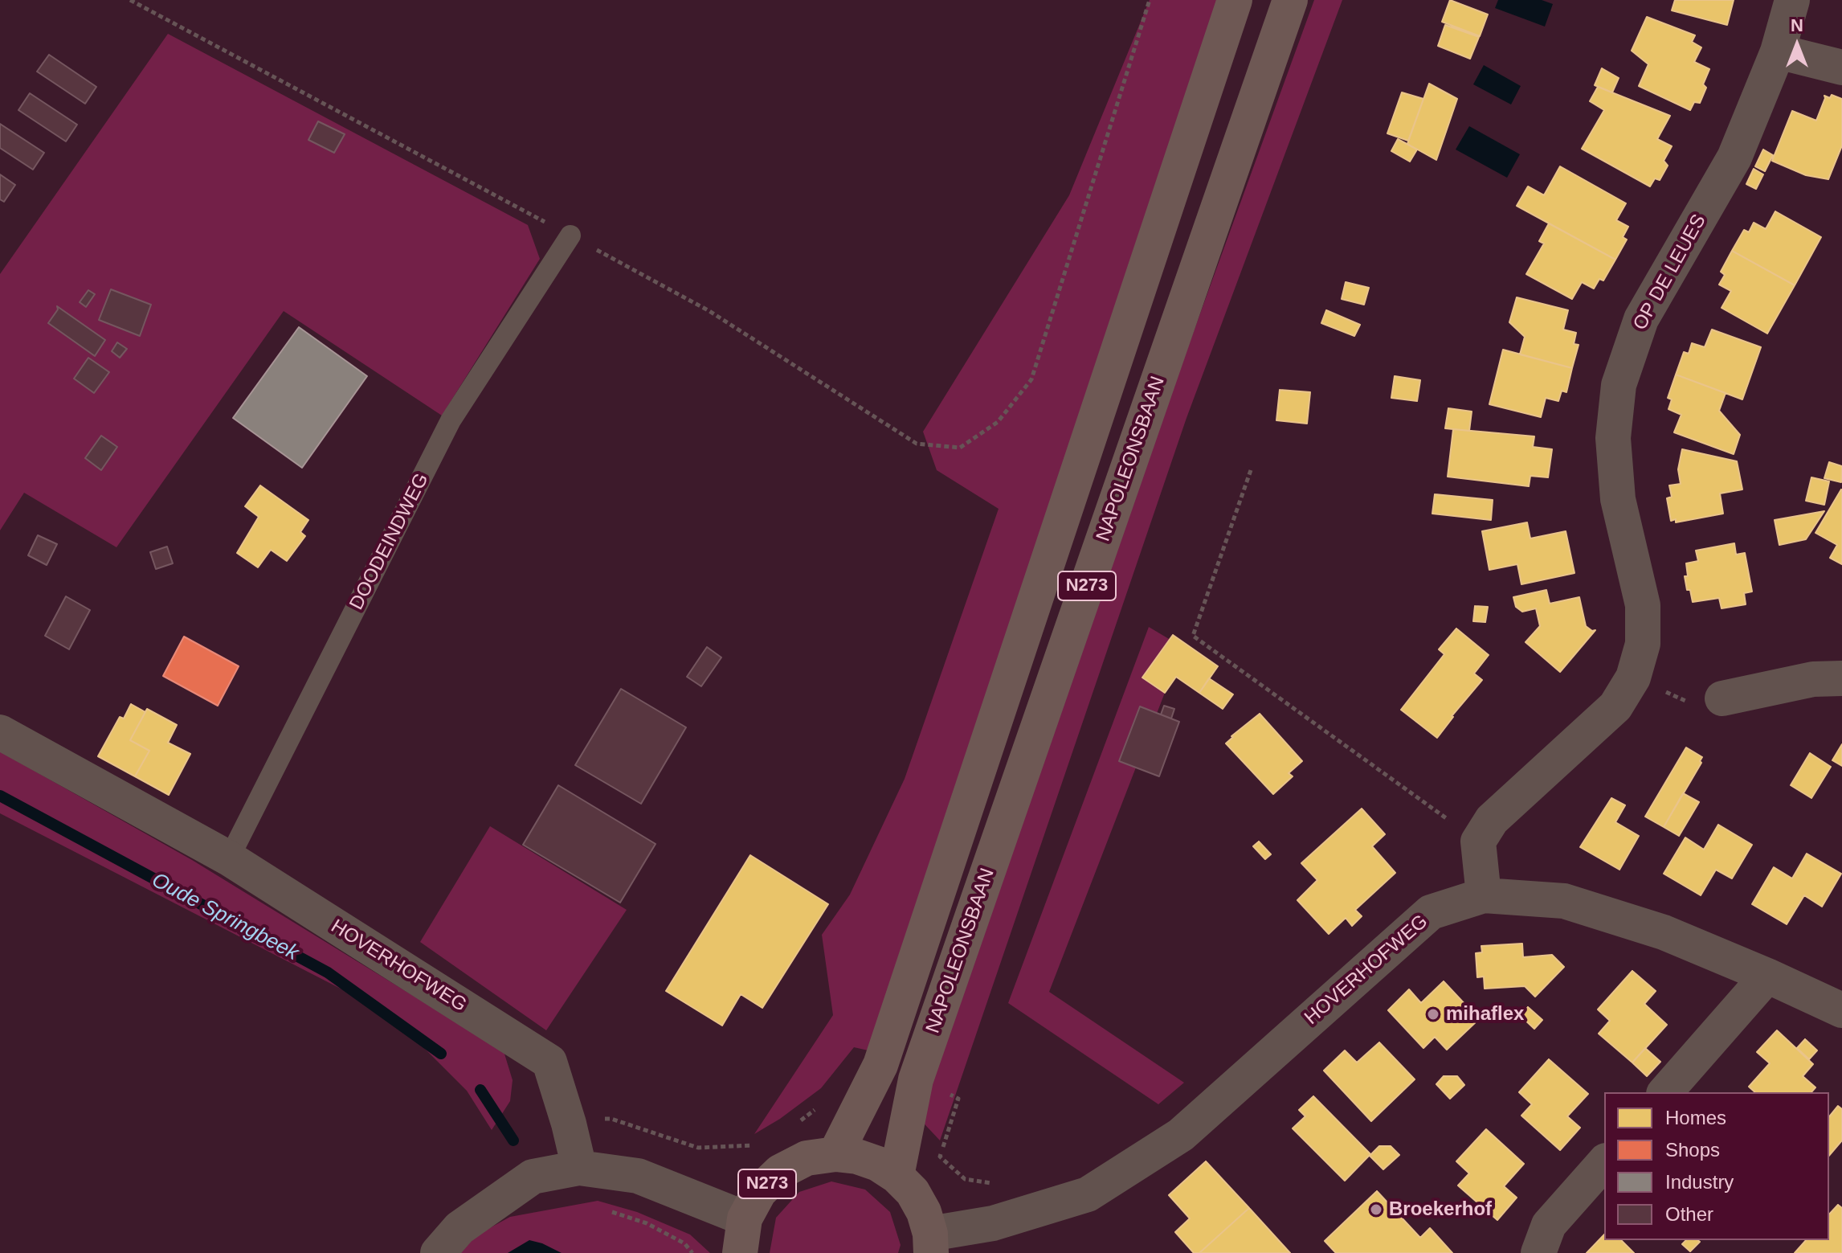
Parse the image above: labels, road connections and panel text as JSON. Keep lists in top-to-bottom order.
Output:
{
  "streets": {
    "main road": ["NAPOLEONSBAAN", "N273"],
    "street": ["OP DE LEUES", "HOVERHOFWEG"],
    "lane": ["DOODEINDWEG"]
  },
  "crossings": [
    ["NAPOLEONSBAAN", "N273"],
    ["DOODEINDWEG", "HOVERHOFWEG"],
    ["N273", "HOVERHOFWEG"]
  ],
  "water": ["Oude Springbeek"],
  "places": ["mihaflex", "Broekerhof"],
  "legend": [
    "Homes",
    "Shops",
    "Industry",
    "Other"
  ],
  "north": "top"
}
